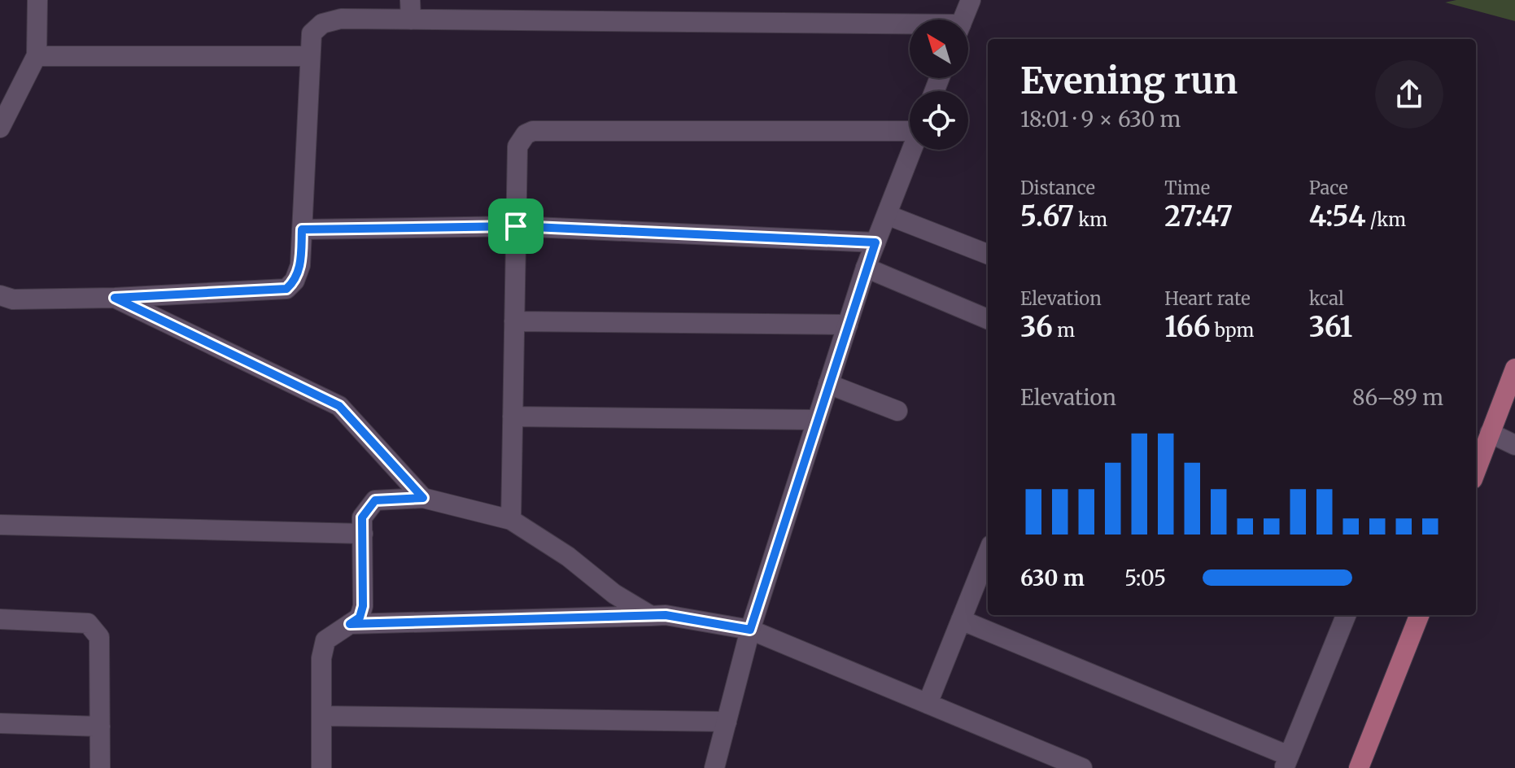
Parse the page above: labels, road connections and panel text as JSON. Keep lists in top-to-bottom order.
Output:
{
  "north": "top left",
  "page": {
    "heading": ["Evening run", "18:01 · 9 × 630 m"],
    "stats": [
      ["Distance", "5.67 km"],
      ["Time", "27:47"],
      ["Pace", "4:54 /km"],
      ["Elevation", "36 m"],
      ["Heart rate", "166 bpm"],
      ["kcal", "361"]
    ],
    "chart": ["Elevation", "86–89 m"],
    "list": [
      {
        "name": "630 m",
        "note": "5:05"
      }
    ]
  }
}
